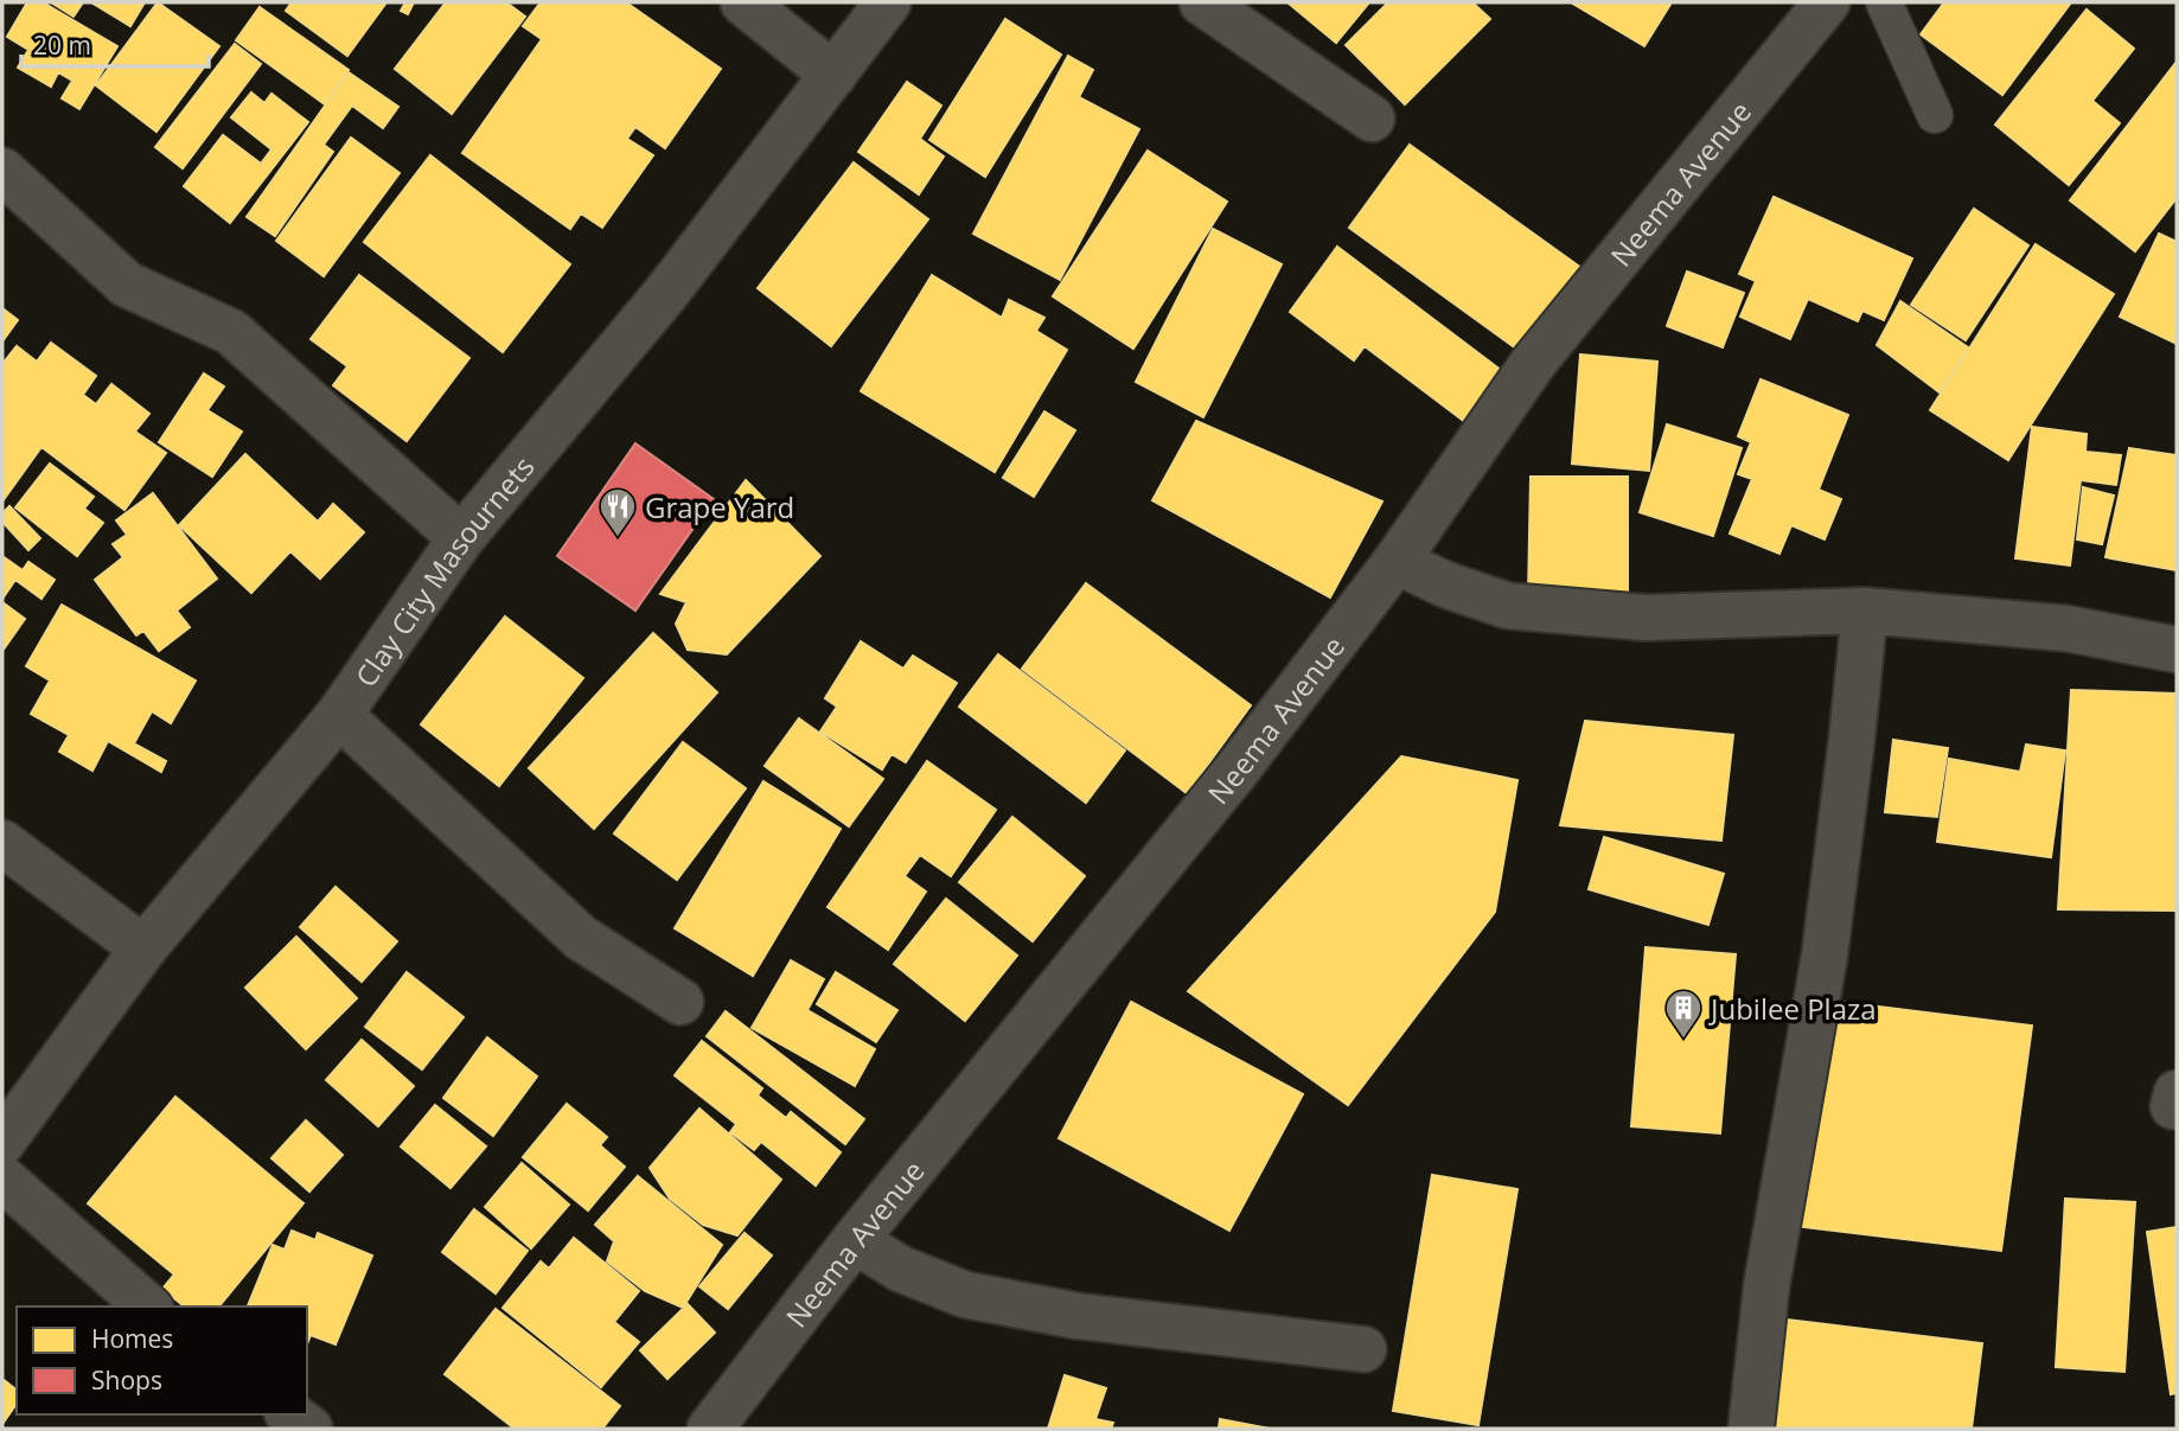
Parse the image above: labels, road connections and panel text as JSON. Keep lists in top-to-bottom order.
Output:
{
  "streets": {
    "street": ["Neema Avenue", "Clay City Masournets"]
  },
  "places": {
    "restaurant": ["Grape Yard"],
    "building": ["Jubilee Plaza"]
  },
  "legend": ["Homes", "Shops"],
  "scale_bar": "20 m"
}
